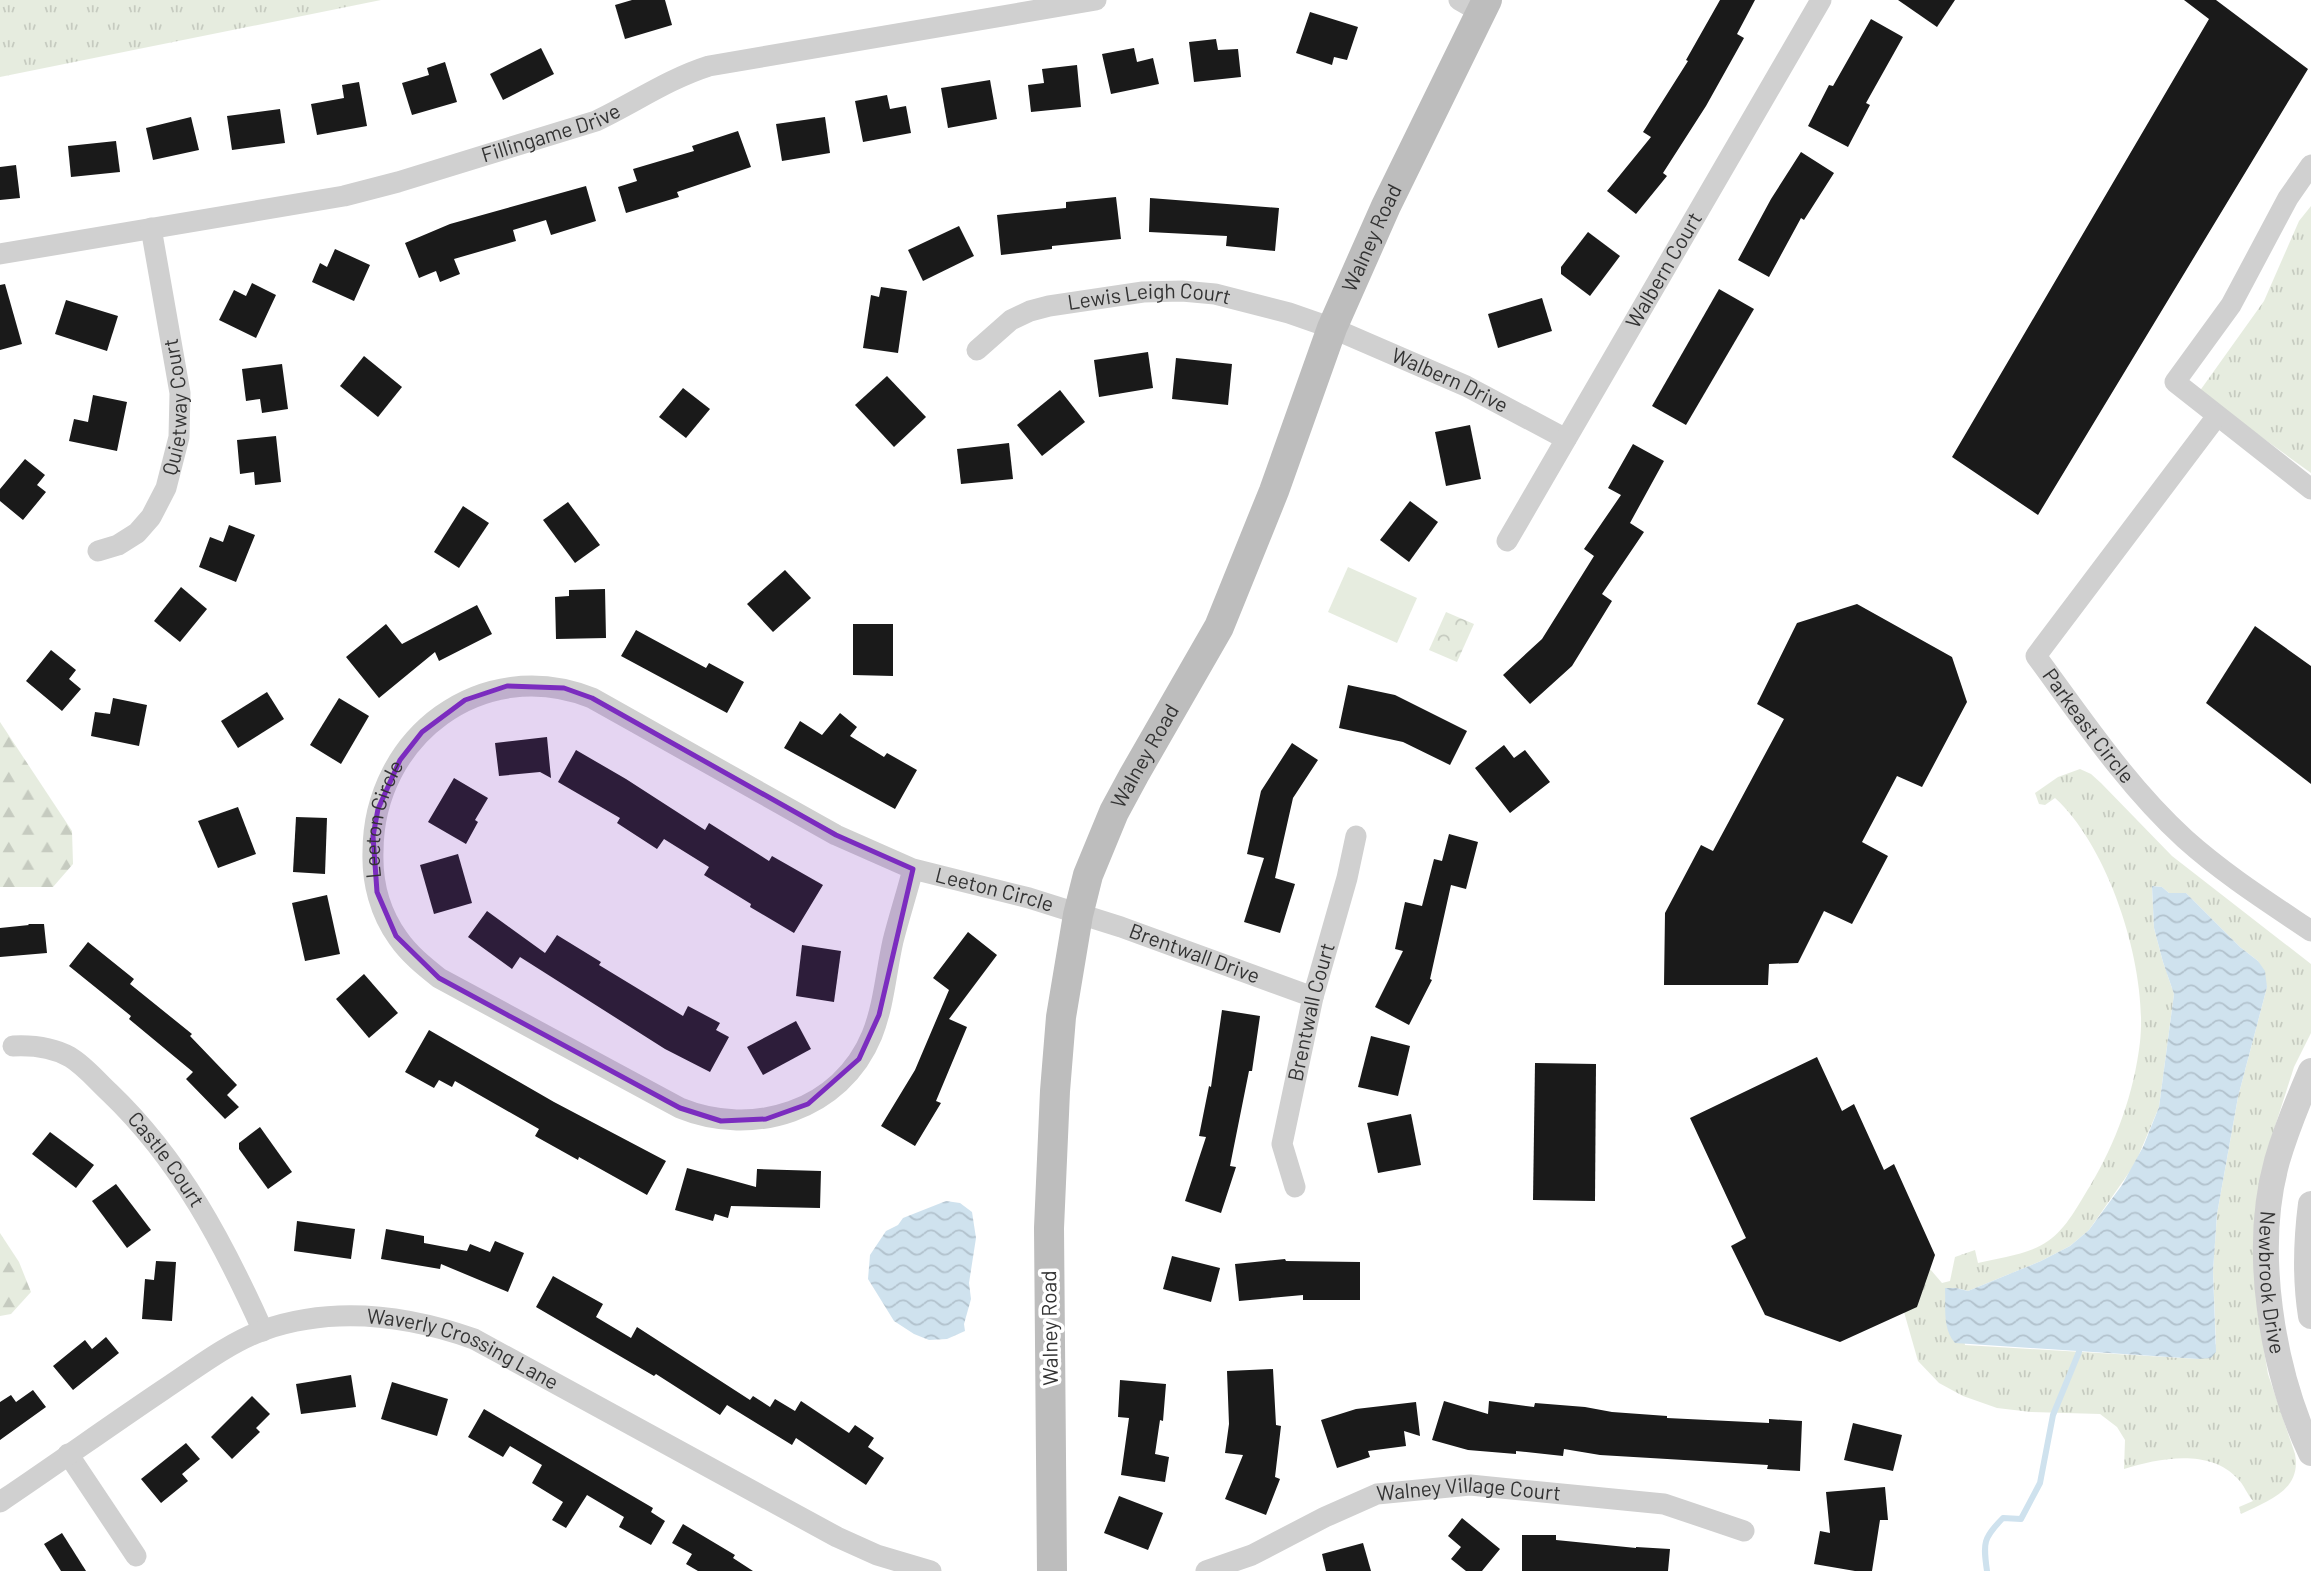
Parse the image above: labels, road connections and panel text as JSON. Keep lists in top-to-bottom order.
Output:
{
  "streets": {
    "main road": ["Walney Road"],
    "street": [
      "Fillingame Drive",
      "Walbern Court",
      "Lewis Leigh Court",
      "Walbern Drive",
      "Quietway Court",
      "Parkeast Circle",
      "Leeton Circle",
      "Brentwall Drive",
      "Brentwall Court",
      "Castle Court",
      "Newbrook Drive",
      "Waverly Crossing Lane",
      "Walney Village Court"
    ]
  },
  "crossings": [
    ["Fillingame Drive", "Quietway Court"],
    ["Walney Road", "Lewis Leigh Court"],
    ["Walney Road", "Walbern Drive"],
    ["Walney Road", "Leeton Circle"],
    ["Walney Road", "Brentwall Drive"],
    ["Walbern Court", "Walbern Drive"],
    ["Lewis Leigh Court", "Walbern Drive"],
    ["Leeton Circle", "Brentwall Drive"],
    ["Brentwall Drive", "Brentwall Court"],
    ["Castle Court", "Waverly Crossing Lane"]
  ]
}
